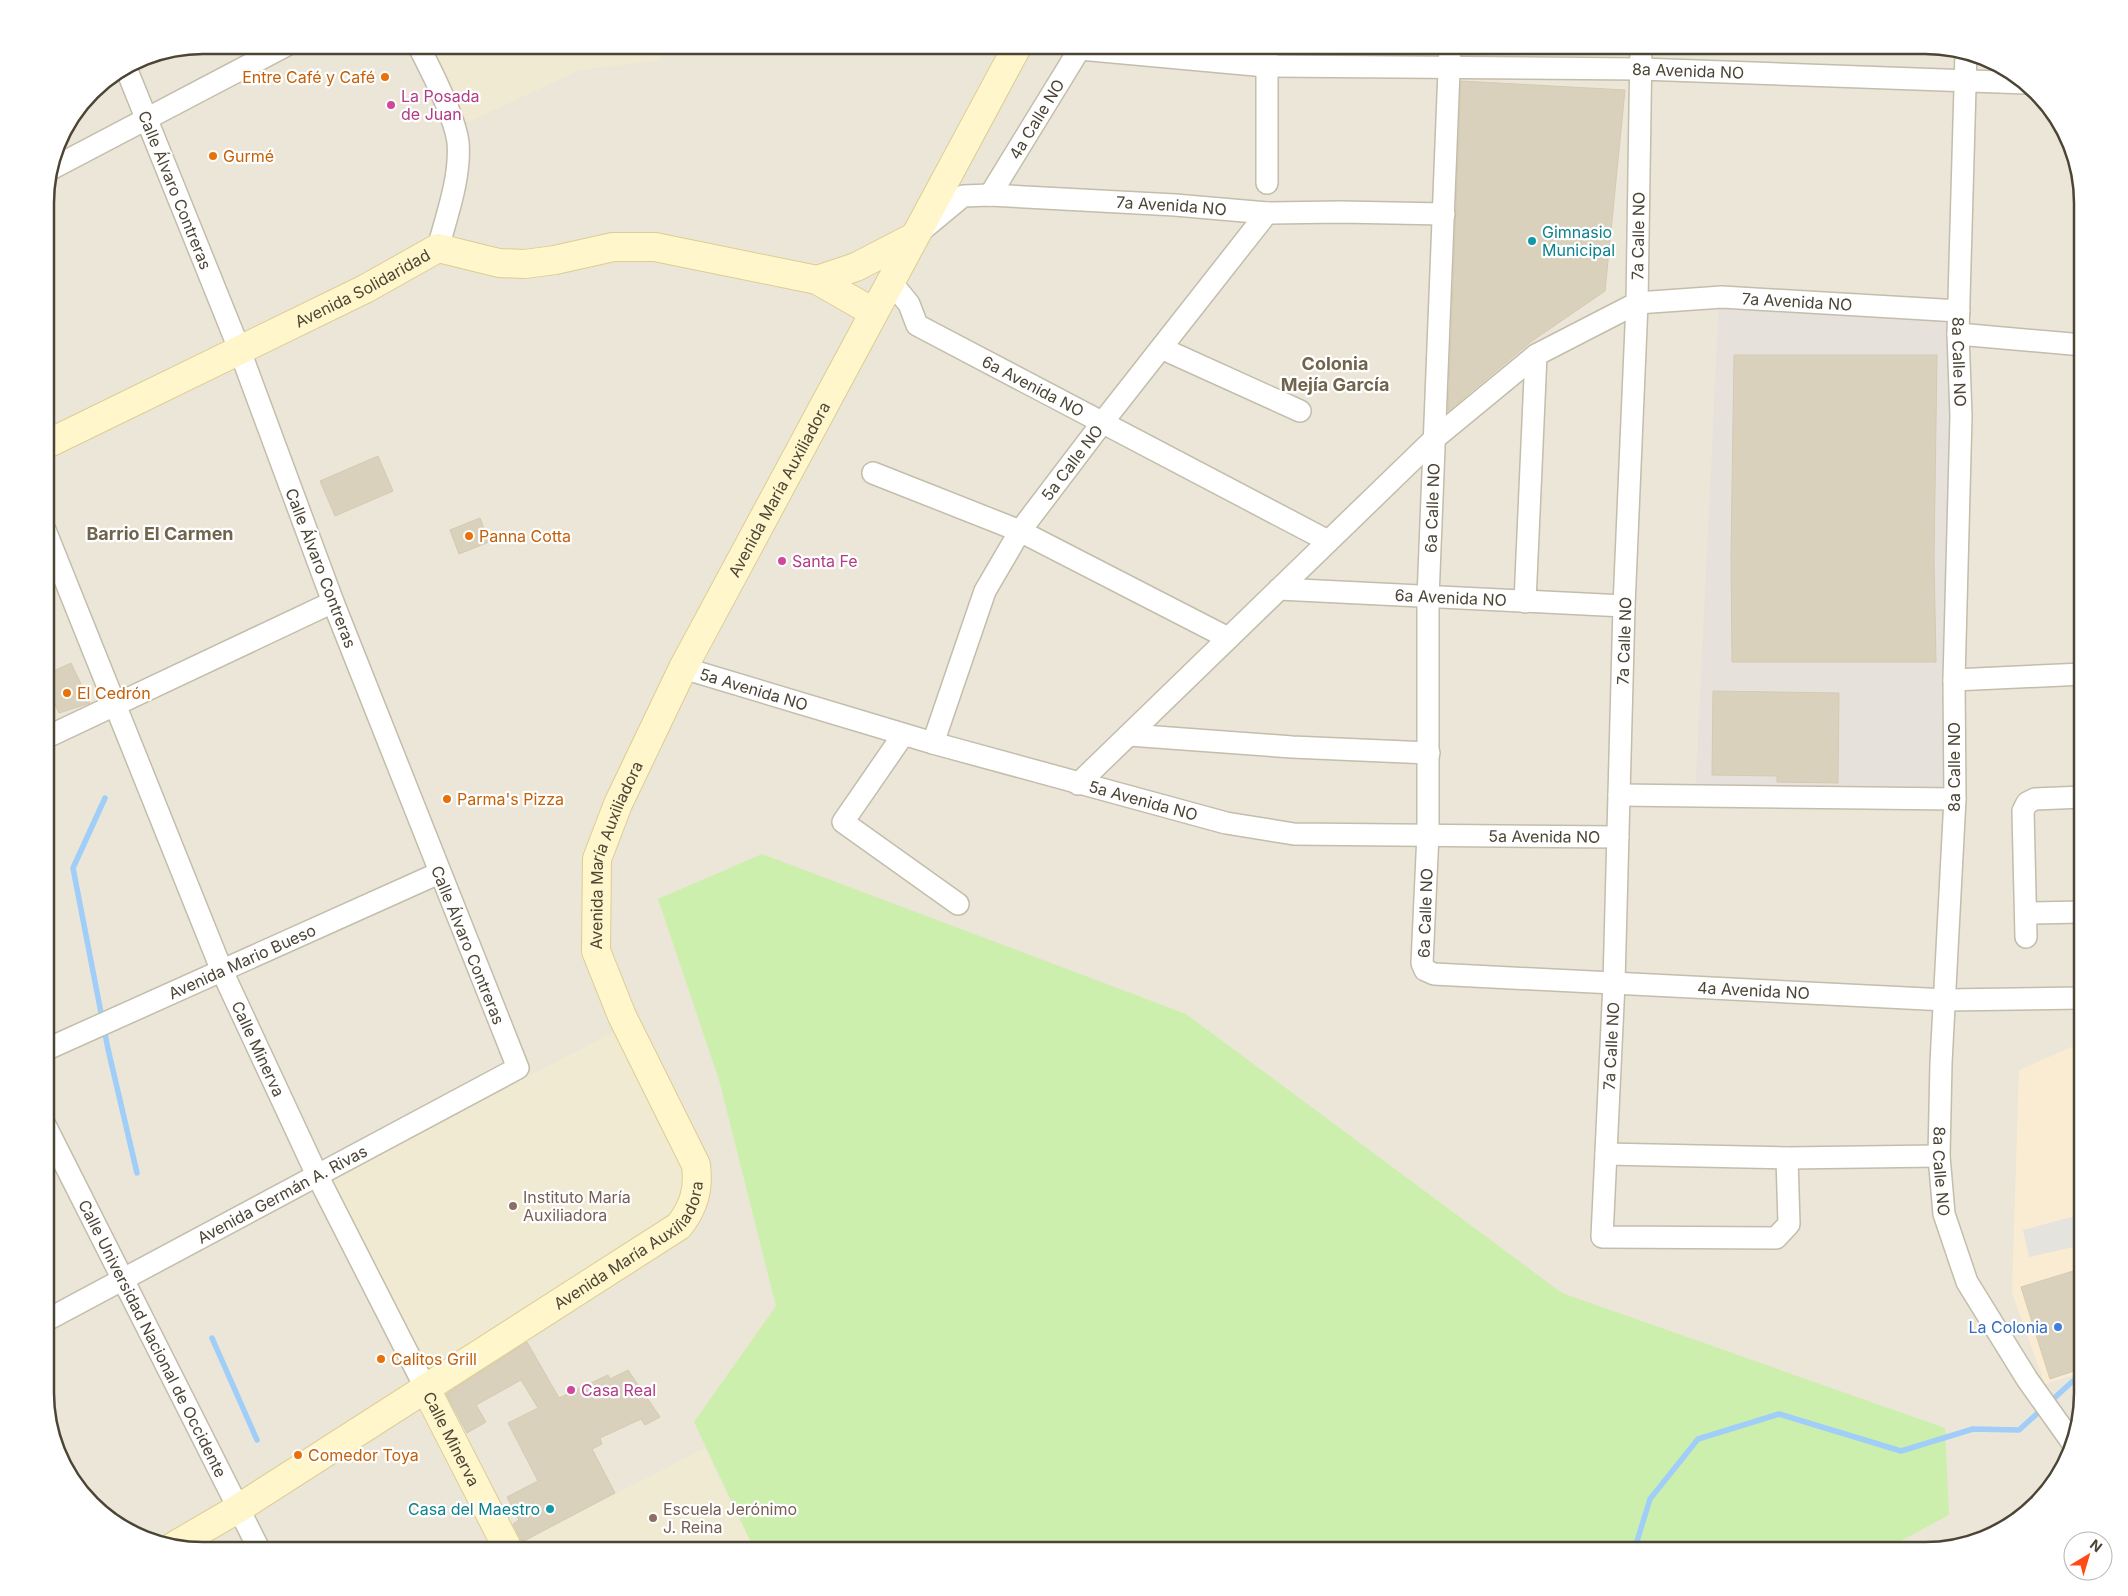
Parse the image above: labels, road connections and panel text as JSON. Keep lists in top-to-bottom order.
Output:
{
  "streets": {
    "street": [
      "8a Avenida NO",
      "4a Calle NO",
      "Calle Álvaro Contreras",
      "7a Avenida NO",
      "7a Calle NO",
      "Avenida Solidaridad",
      "8a Calle NO",
      "6a Avenida NO",
      "5a Calle NO",
      "Avenida María Auxiliadora",
      "6a Calle NO",
      "5a Avenida NO",
      "Avenida Mario Bueso",
      "4a Avenida NO",
      "Calle Minerva",
      "Avenida Germán A. Rivas",
      "Calle Universidad Nacional de Occidente"
    ]
  },
  "crossings": [
    ["8a Avenida NO", "7a Calle NO"],
    ["8a Avenida NO", "8a Calle NO"],
    ["8a Avenida NO", "6a Calle NO"],
    ["4a Calle NO", "7a Avenida NO"],
    ["Calle Álvaro Contreras", "Avenida Solidaridad"],
    ["Calle Álvaro Contreras", "Avenida Mario Bueso"],
    ["Calle Álvaro Contreras", "Avenida Germán A. Rivas"],
    ["7a Avenida NO", "7a Calle NO"],
    ["7a Avenida NO", "8a Calle NO"],
    ["7a Avenida NO", "5a Calle NO"],
    ["7a Avenida NO", "Avenida María Auxiliadora"],
    ["7a Avenida NO", "6a Calle NO"],
    ["7a Calle NO", "6a Avenida NO"],
    ["7a Calle NO", "5a Avenida NO"],
    ["7a Calle NO", "4a Avenida NO"],
    ["Avenida Solidaridad", "Avenida María Auxiliadora"],
    ["8a Calle NO", "4a Avenida NO"],
    ["6a Avenida NO", "5a Calle NO"],
    ["6a Avenida NO", "Avenida María Auxiliadora"],
    ["6a Avenida NO", "6a Calle NO"],
    ["5a Calle NO", "5a Avenida NO"],
    ["Avenida María Auxiliadora", "5a Avenida NO"],
    ["Avenida María Auxiliadora", "Calle Minerva"],
    ["Avenida María Auxiliadora", "Calle Universidad Nacional de Occidente"],
    ["6a Calle NO", "5a Avenida NO"],
    ["6a Calle NO", "4a Avenida NO"],
    ["Avenida Mario Bueso", "Calle Minerva"],
    ["Calle Minerva", "Avenida Germán A. Rivas"],
    ["Avenida Germán A. Rivas", "Calle Universidad Nacional de Occidente"]
  ],
  "districts": ["Colonia Mejía García", "Barrio El Carmen"],
  "places": [
    "Entre Café y Café",
    "La Posada de Juan",
    "Gurmé",
    "Gimnasio Municipal",
    "Panna Cotta",
    "Santa Fe",
    "El Cedrón",
    "Parma's Pizza",
    "Instituto María Auxiliadora",
    "La Colonia",
    "Calitos Grill",
    "Casa Real",
    "Comedor Toya",
    "Casa del Maestro",
    "Escuela Jerónimo J. Reina"
  ],
  "north": "top right"
}
